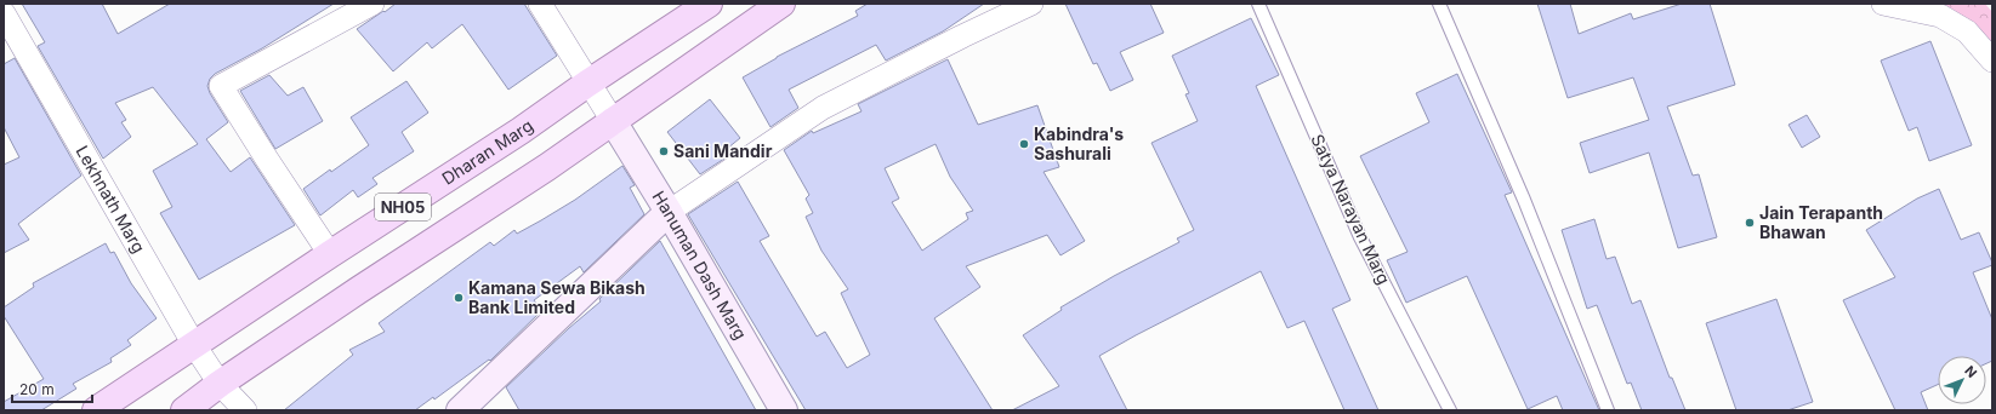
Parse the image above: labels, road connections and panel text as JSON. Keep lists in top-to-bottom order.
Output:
{
  "streets": {
    "main road": ["Dharan Marg", "NH05", "Hanuman Dash Marg"],
    "street": ["Lekhnath Marg"],
    "lane": ["Satya Narayan Marg"]
  },
  "crossings": [
    ["Dharan Marg", "Lekhnath Marg"],
    ["Lekhnath Marg", "NH05"],
    ["NH05", "Hanuman Dash Marg"]
  ],
  "places": [
    "Kabindra's Sashurali",
    "Sani Mandir",
    "Jain Terapanth Bhawan",
    "Kamana Sewa Bikash Bank Limited"
  ],
  "scale_bar": "20 m",
  "north": "top right"
}
